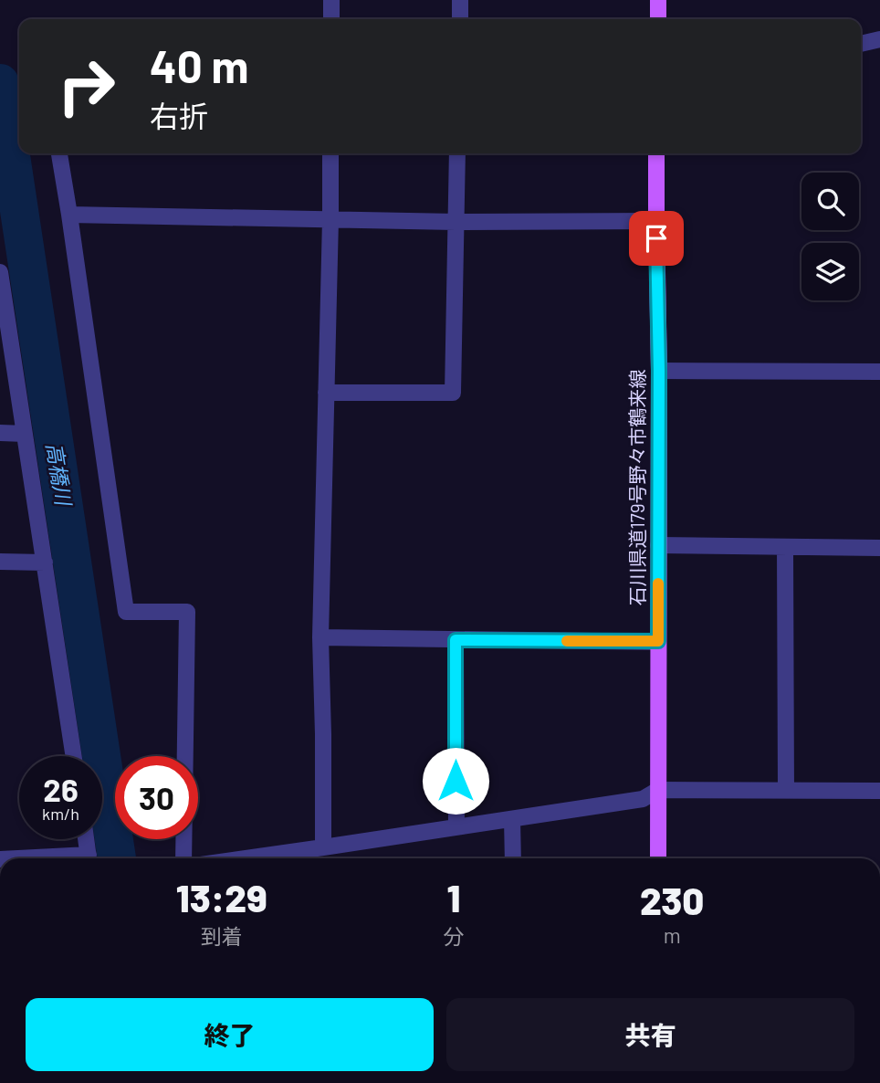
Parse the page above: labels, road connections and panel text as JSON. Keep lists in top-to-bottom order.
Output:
{
  "streets": {
    "main road": ["石川県道179号野々市鶴来線"]
  },
  "water": ["高橋川"],
  "page": {
    "turn": ["40 m", "右折"],
    "speed": "26 km/h",
    "limit": "30",
    "eta": [
      "13:29",
      "到着",
      "1",
      "分",
      "230",
      "m"
    ],
    "buttons": ["終了", "共有"]
  }
}
